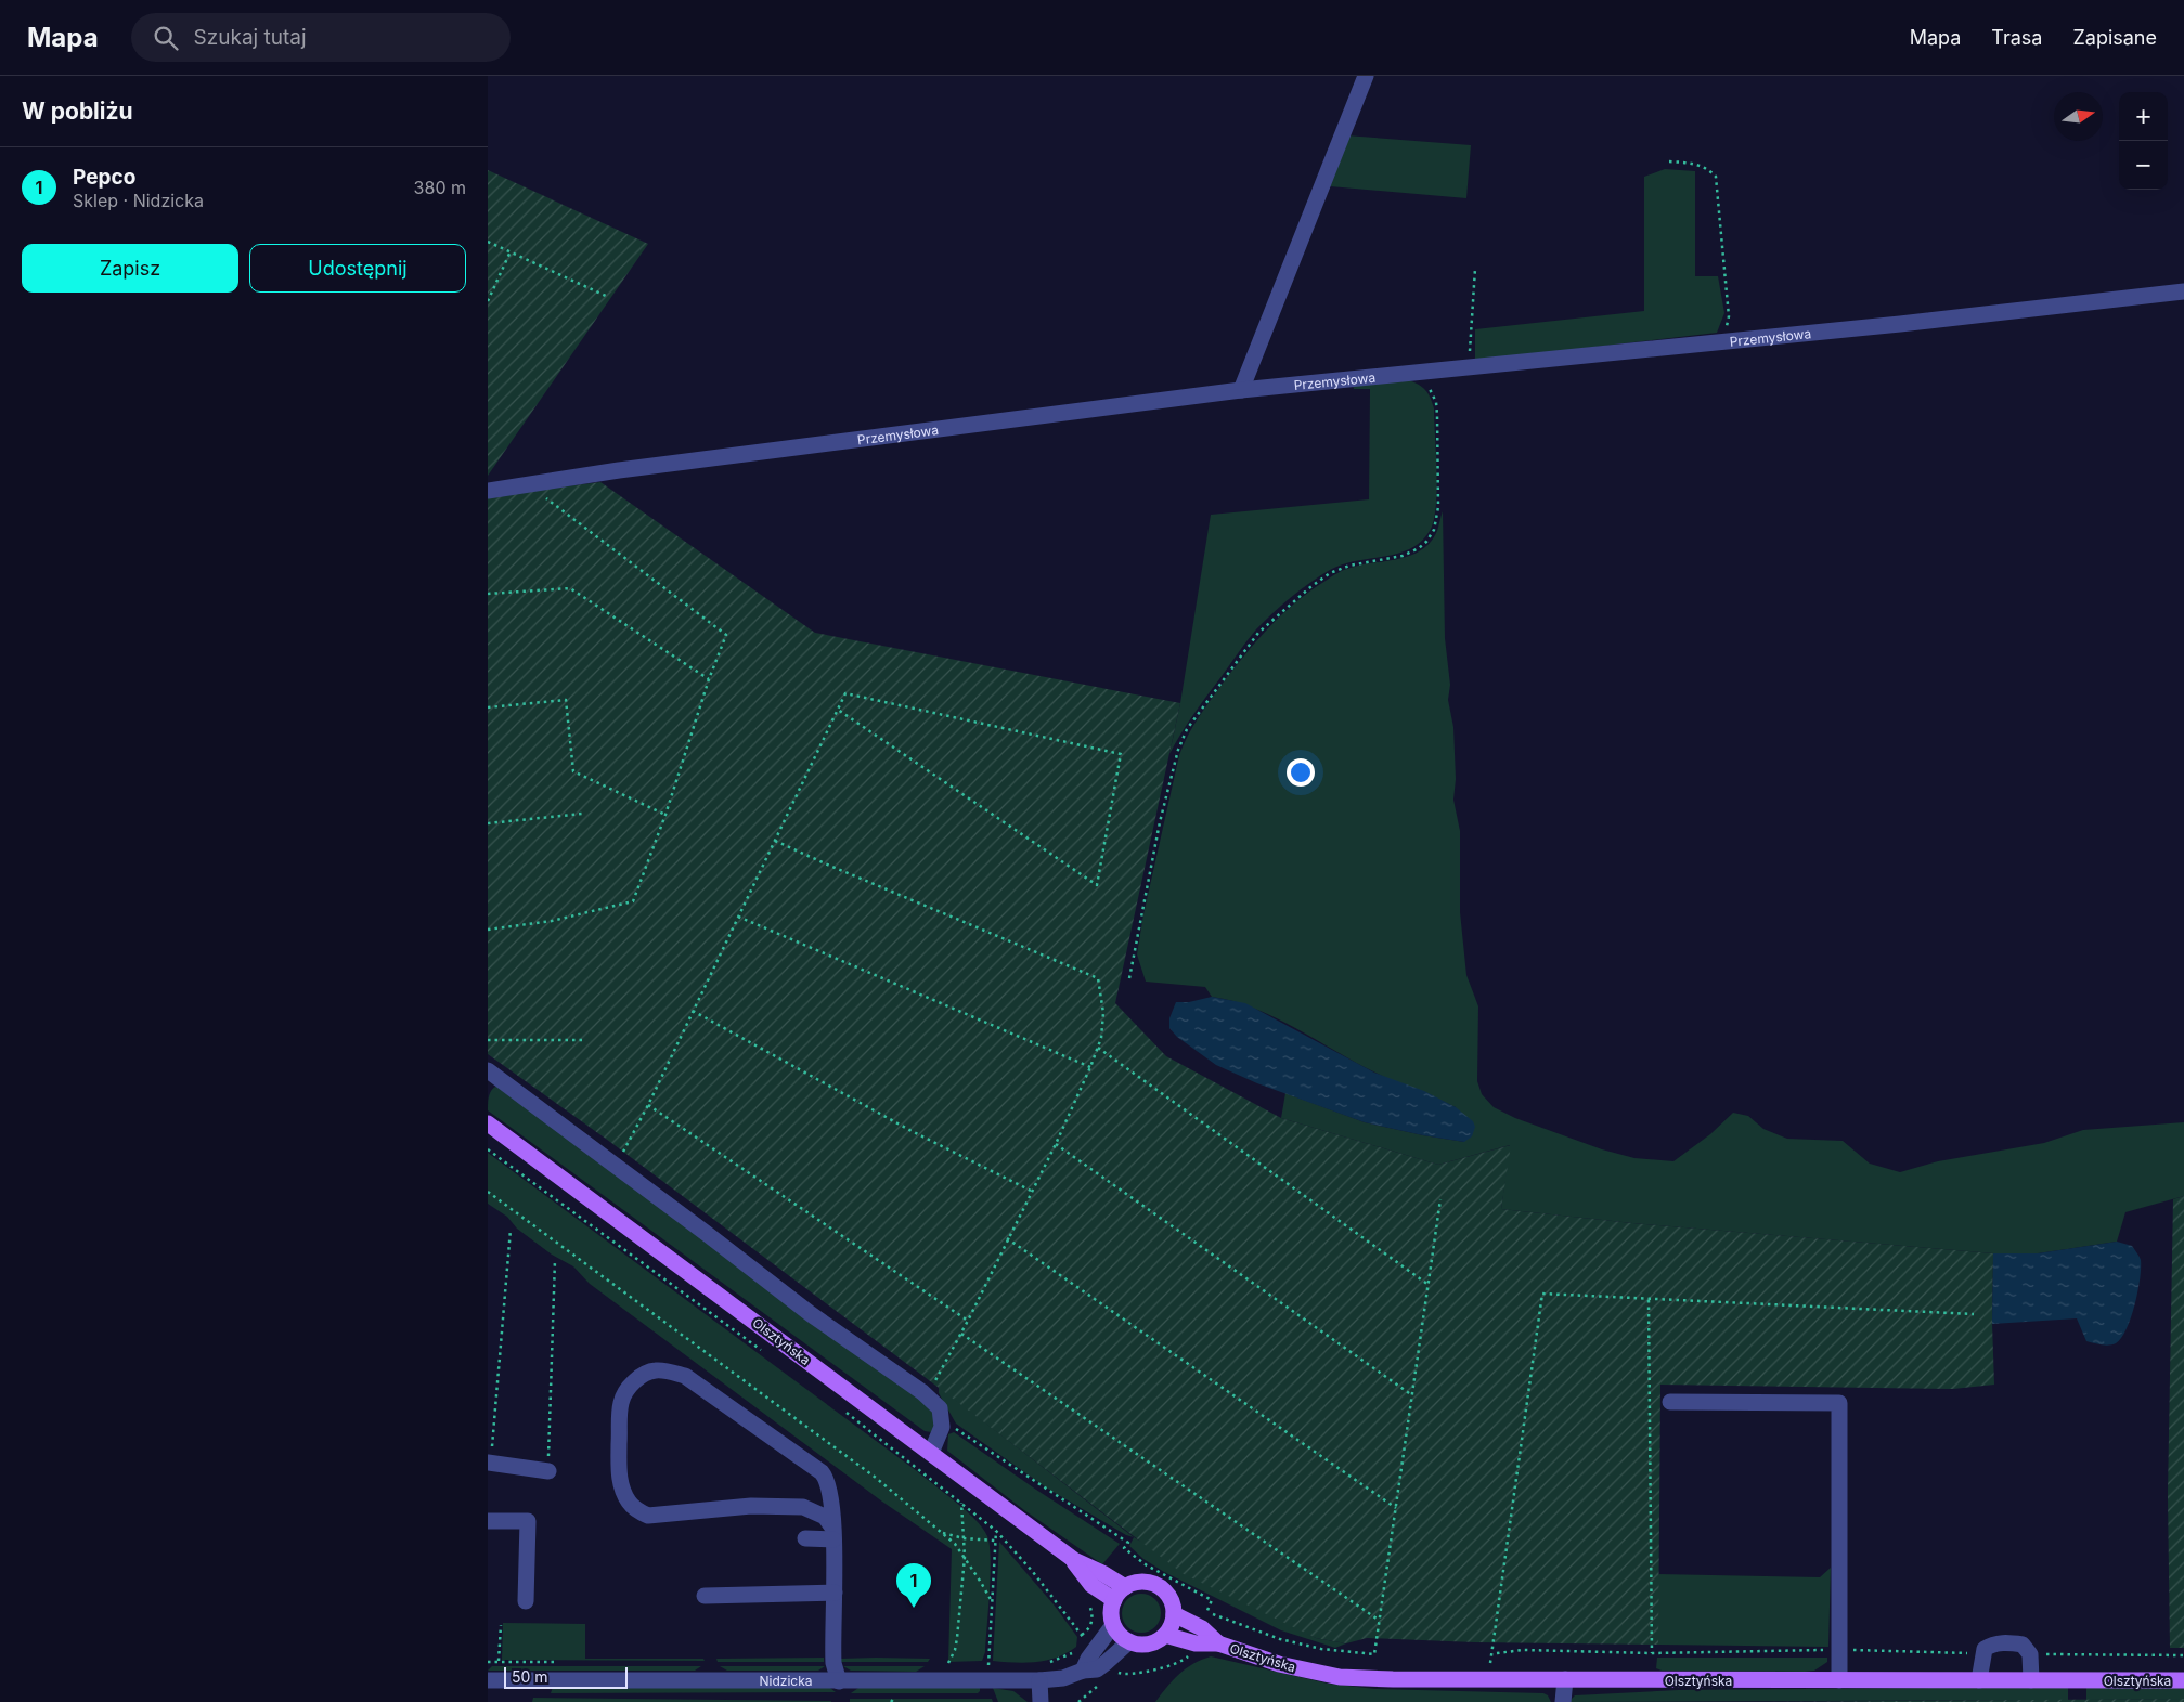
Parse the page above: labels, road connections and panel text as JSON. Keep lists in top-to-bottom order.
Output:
{
  "streets": {
    "main road": ["Olsztyńska"],
    "street": ["Przemysłowa", "Nidzicka"]
  },
  "crossings": [
    ["Olsztyńska", "Nidzicka"]
  ],
  "scale_bar": "50 m",
  "north": "right",
  "page": {
    "header": "Mapa",
    "search": "Szukaj tutaj",
    "nav": ["Mapa", "Trasa", "Zapisane"],
    "heading": "W pobliżu",
    "map_buttons": ["+", "−"],
    "list": [
      {
        "mark": "1",
        "name": "Pepco",
        "note": "Sklep · Nidzicka",
        "value": "380 m"
      }
    ],
    "buttons": ["Zapisz", "Udostępnij"],
    "pins": "1",
    "scale": "50 m"
  }
}
